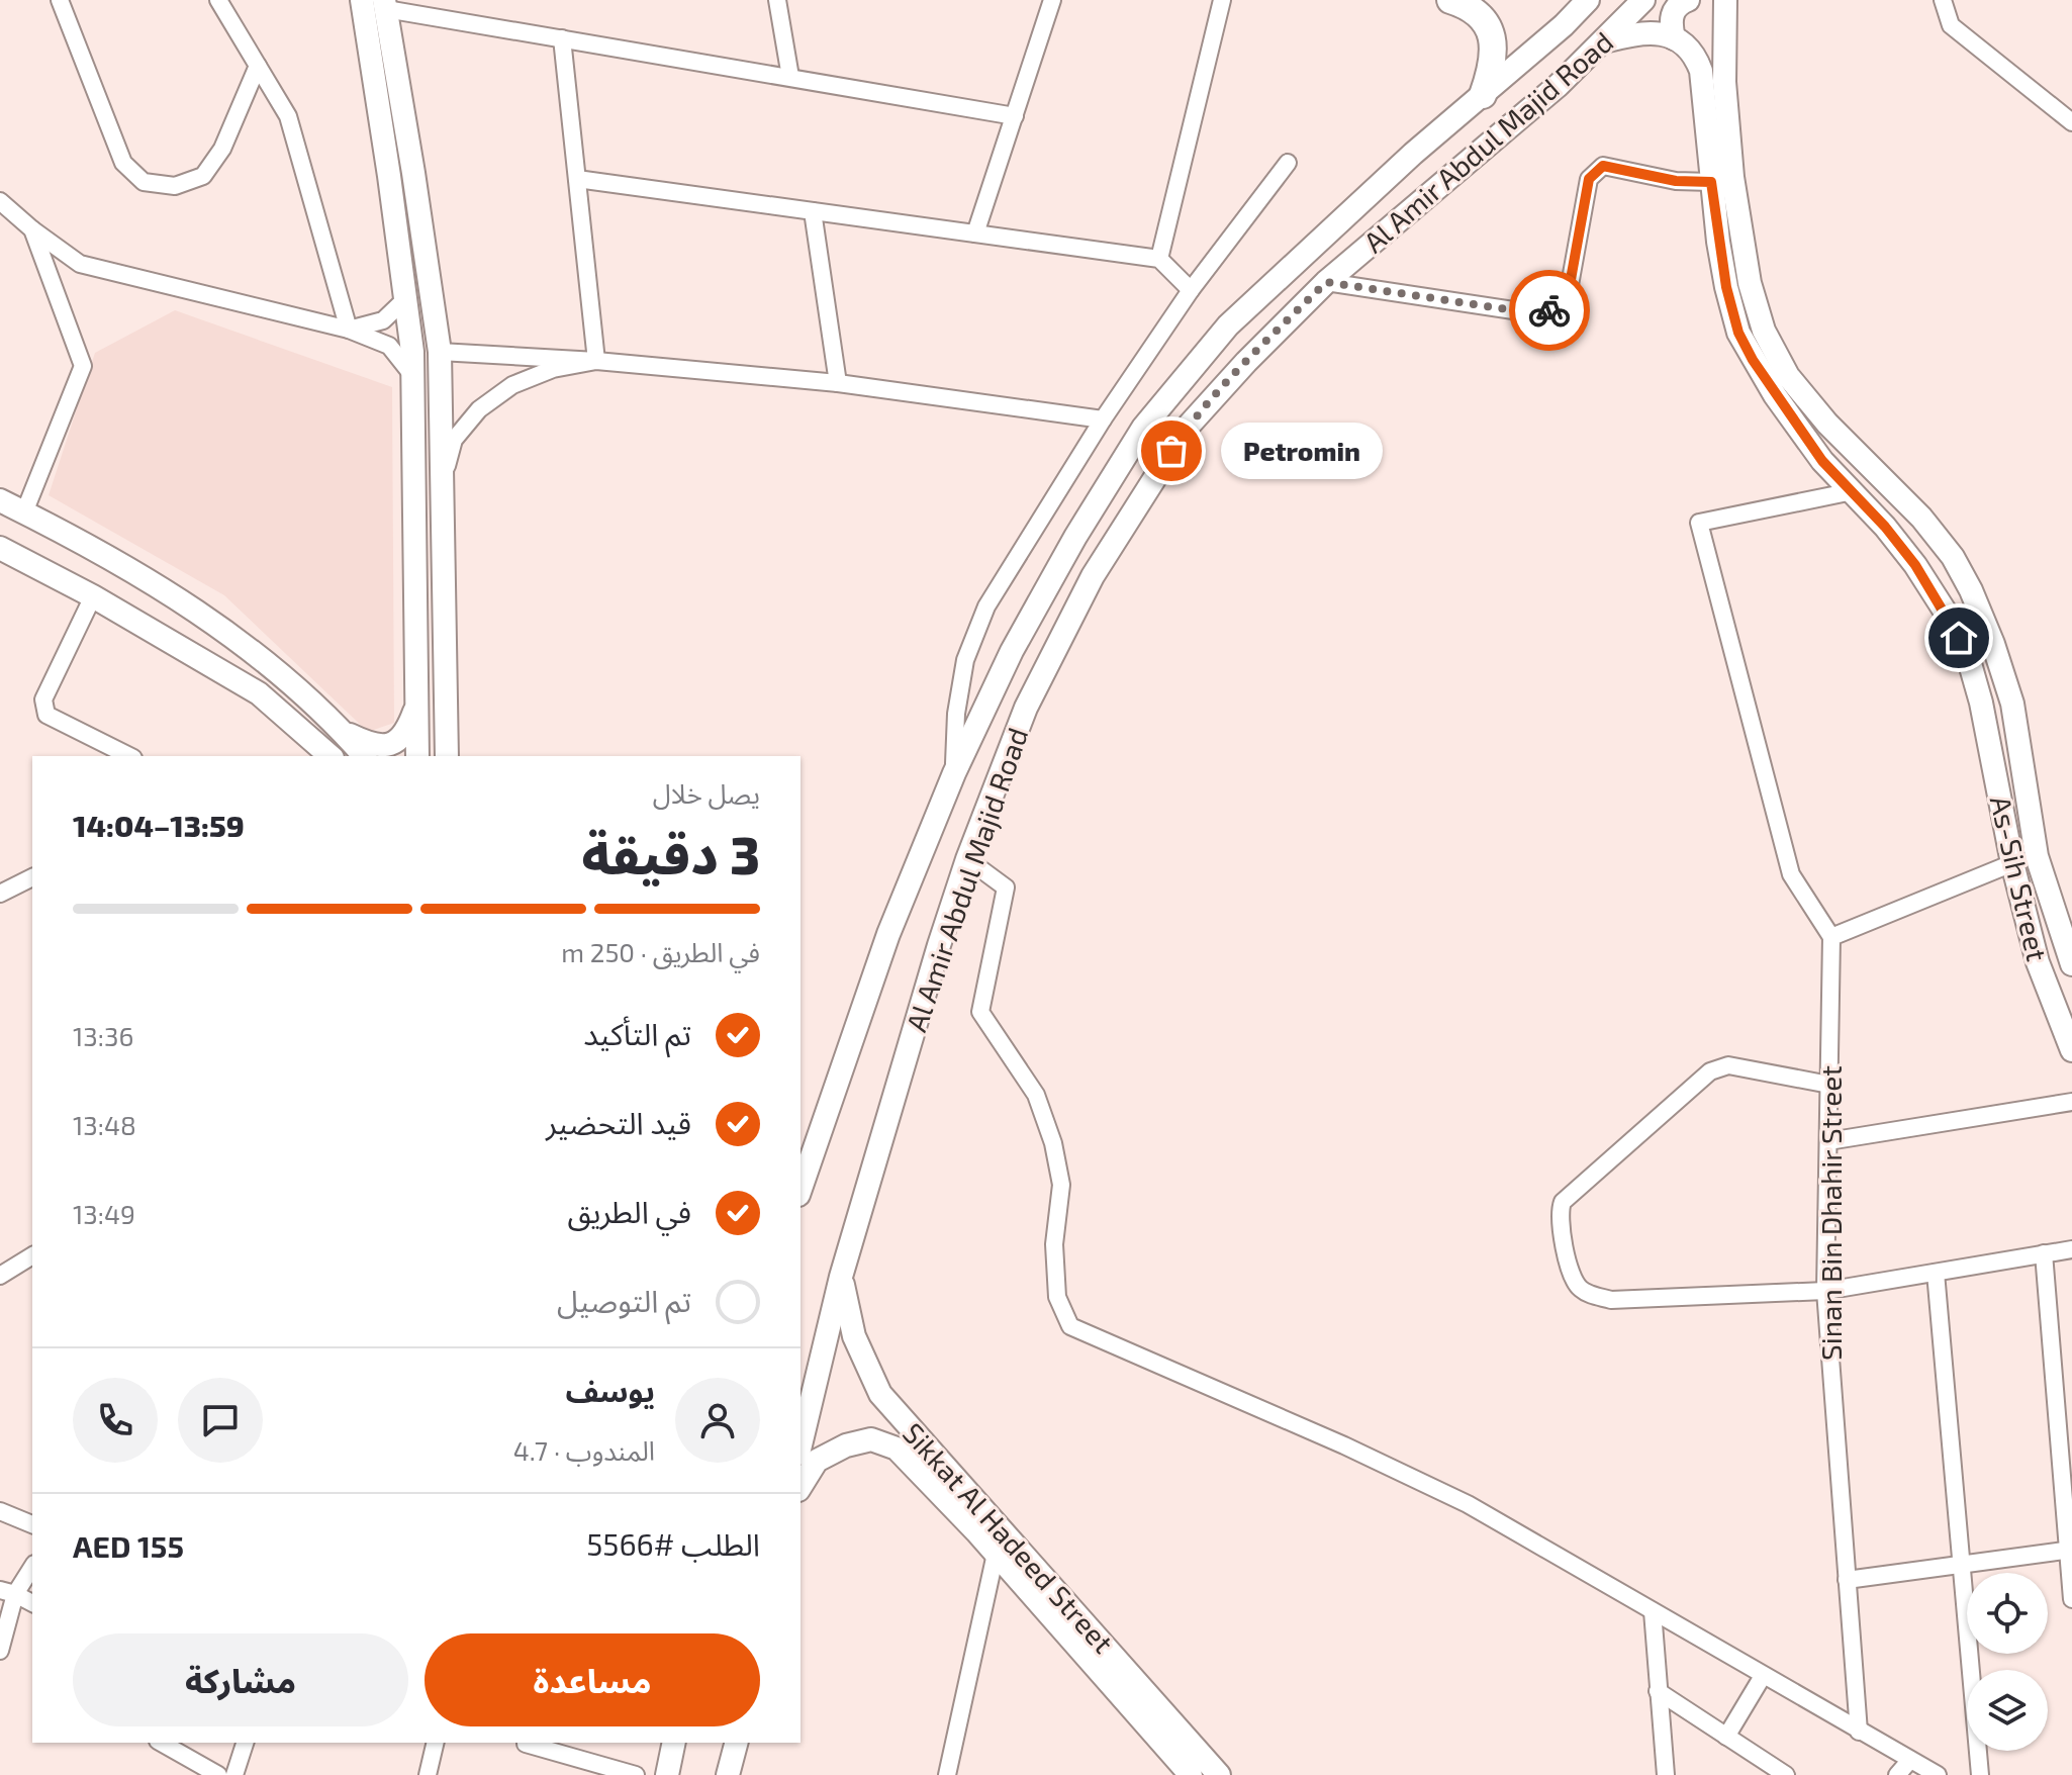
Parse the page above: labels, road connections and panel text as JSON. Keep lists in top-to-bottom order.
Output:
{
  "streets": {
    "main road": ["Al Amir Abdul Majid Road", "As-Sih Street", "Sikkat Al Hadeed Street"],
    "street": ["Sinan Bin Dhahir Street"]
  },
  "crossings": [
    ["Al Amir Abdul Majid Road", "Sikkat Al Hadeed Street"]
  ],
  "places": ["Petromin"],
  "page": {
    "bubble": "Petromin",
    "heading": ["3 دقيقة", "يصل خلال", "13:59–14:04"],
    "panel": [
      "يوسف",
      "المندوب · 4.7",
      "الطلب #5566",
      "AED 155"
    ],
    "bar": "في الطريق · 250 m",
    "list": [
      ["تم التأكيد", "13:36"],
      ["قيد التحضير", "13:48"],
      ["في الطريق", "13:49"],
      "تم التوصيل"
    ],
    "buttons": ["مساعدة", "مشاركة"]
  }
}
